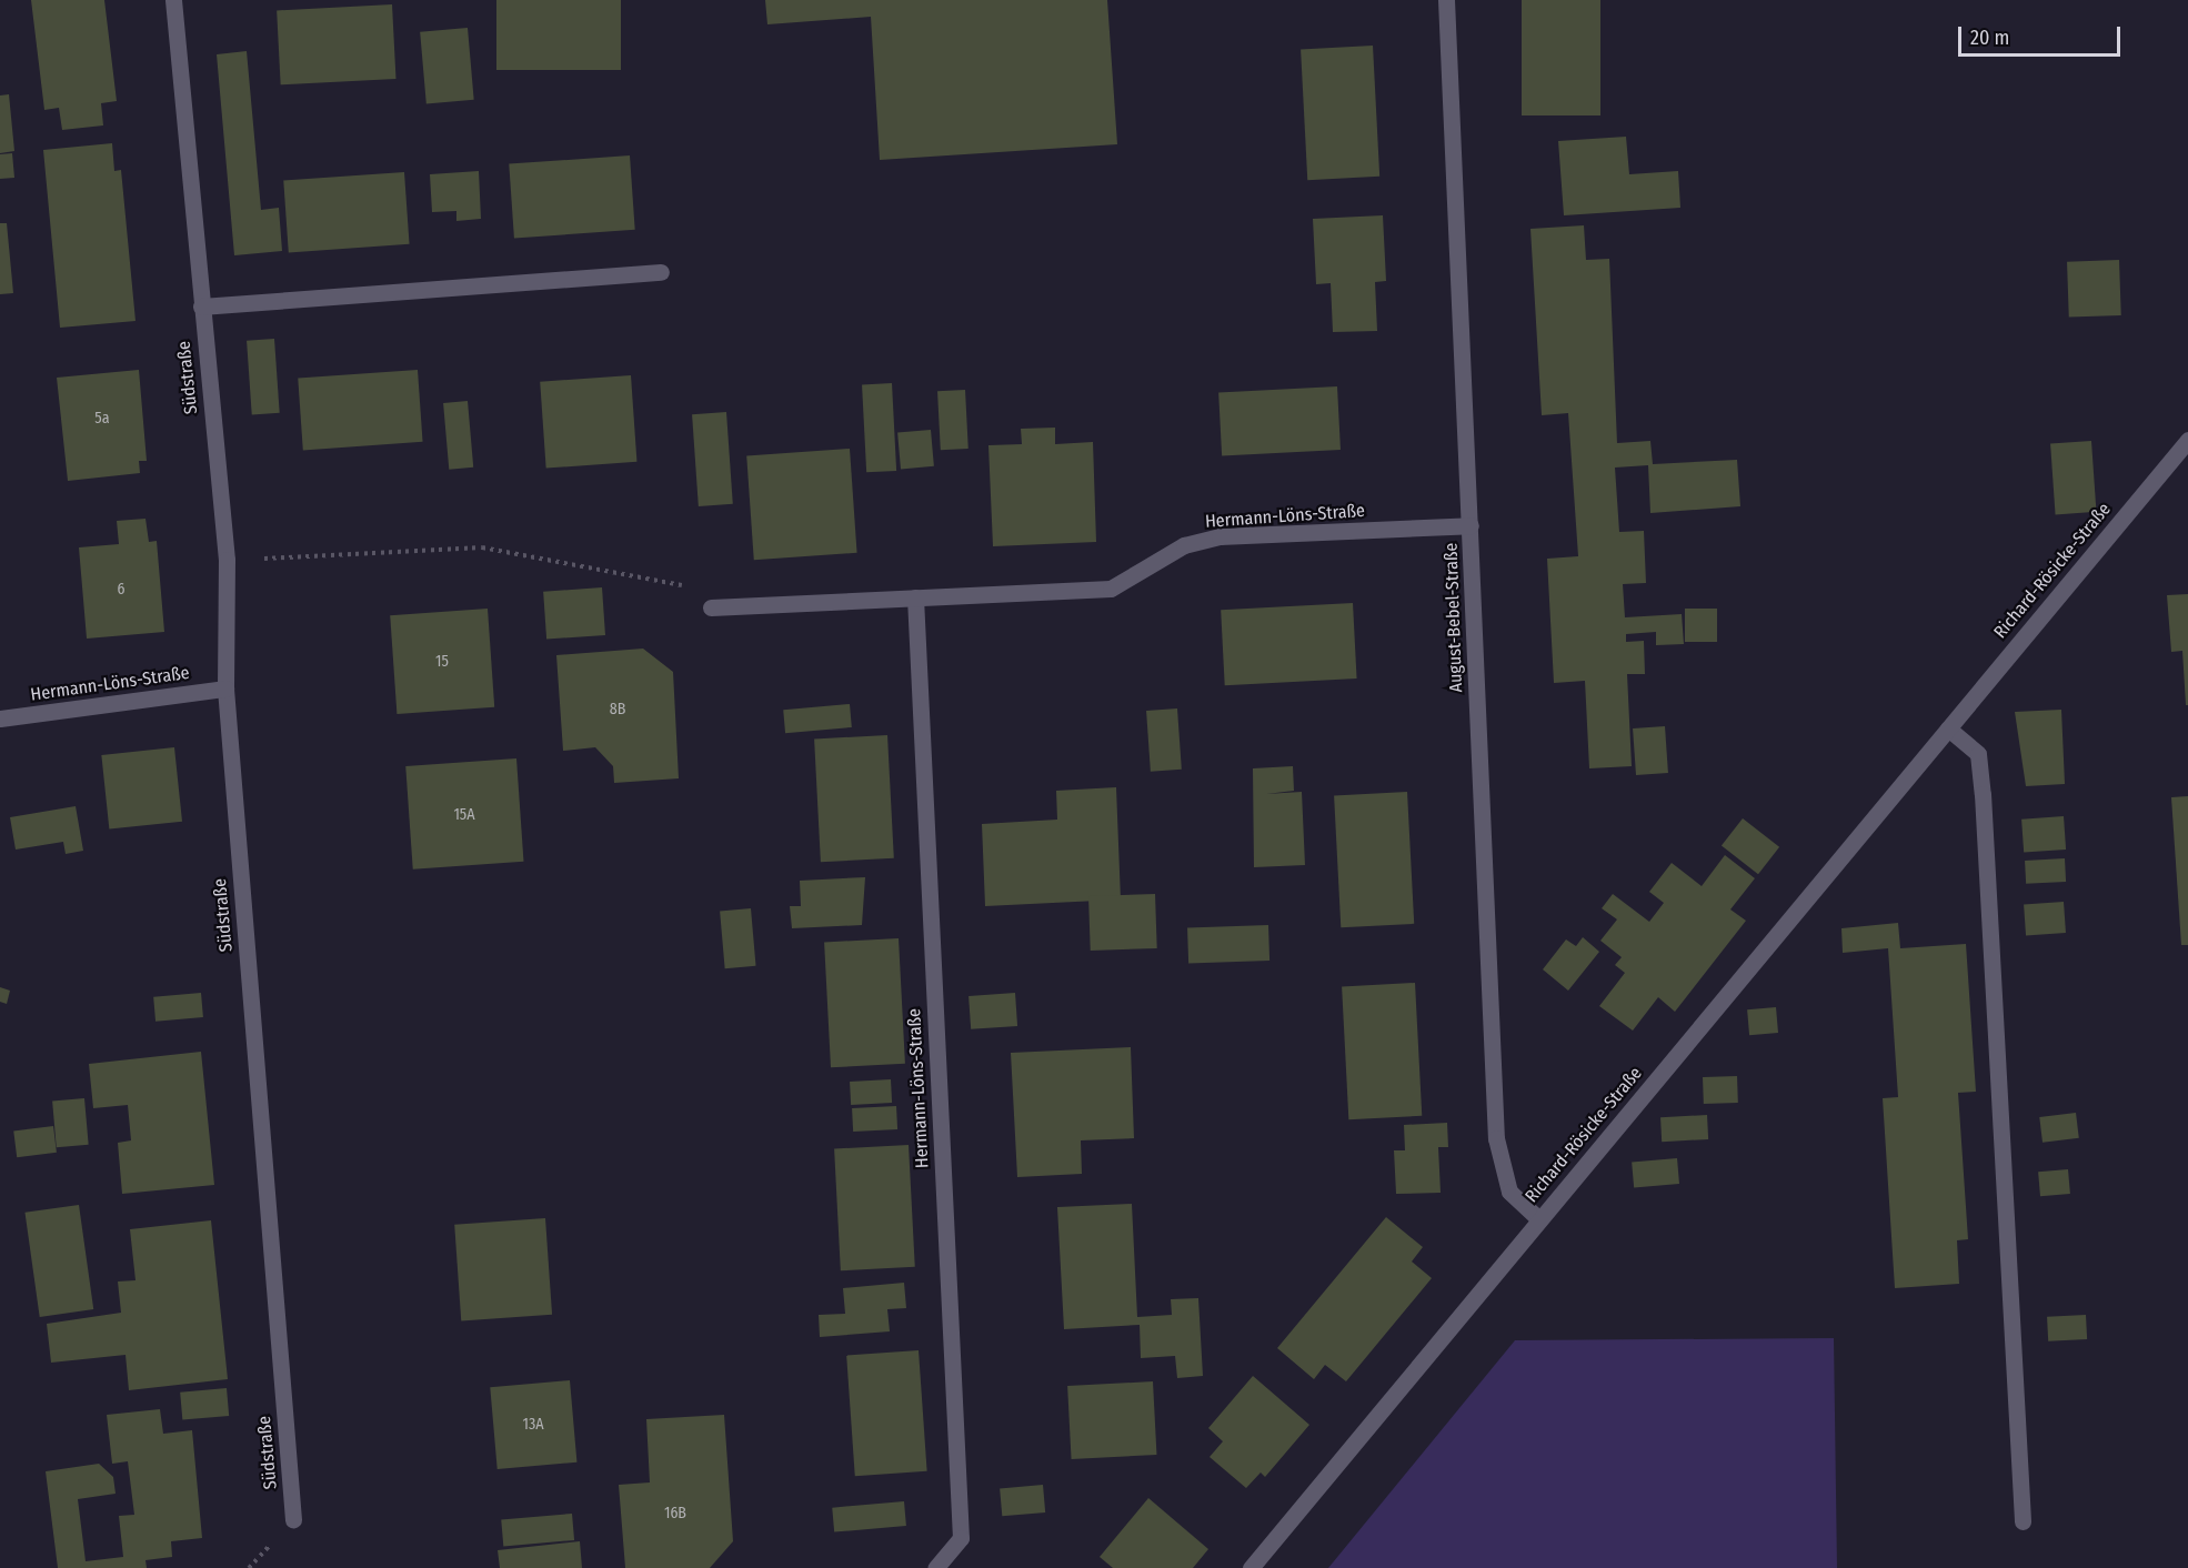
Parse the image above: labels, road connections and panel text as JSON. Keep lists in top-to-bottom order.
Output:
{
  "streets": {
    "street": [
      "Südstraße",
      "Hermann-Löns-Straße",
      "Richard-Rösicke-Straße",
      "August-Bebel-Straße"
    ]
  },
  "crossings": [
    ["Südstraße", "Hermann-Löns-Straße"],
    ["Hermann-Löns-Straße", "August-Bebel-Straße"],
    ["Richard-Rösicke-Straße", "August-Bebel-Straße"]
  ],
  "house_numbers": [
    "5a",
    "6",
    "15",
    "8B",
    "15A",
    "13A",
    "16B"
  ],
  "scale_bar": "20 m"
}
